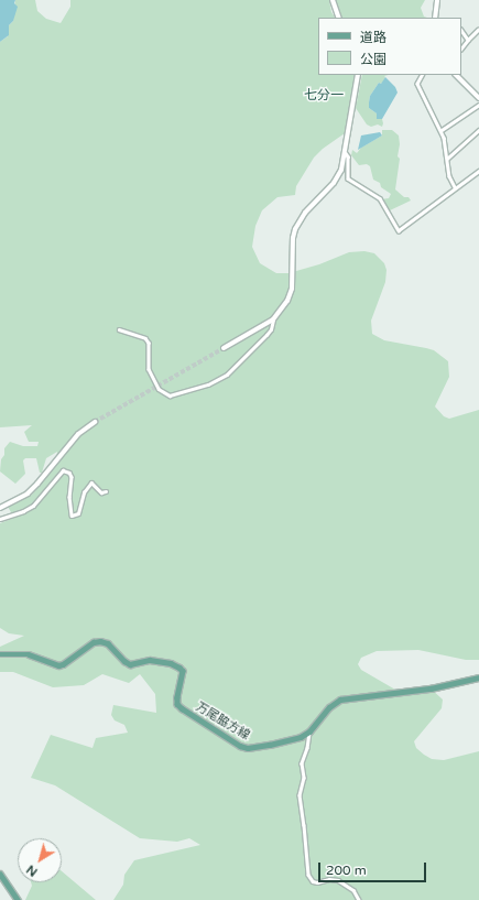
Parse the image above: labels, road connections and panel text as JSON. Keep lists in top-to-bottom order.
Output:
{
  "streets": {
    "main road": ["万尾脇方線"]
  },
  "districts": ["七分一"],
  "legend": ["道路", "公園"],
  "scale_bar": "200 m",
  "north": "bottom left"
}
